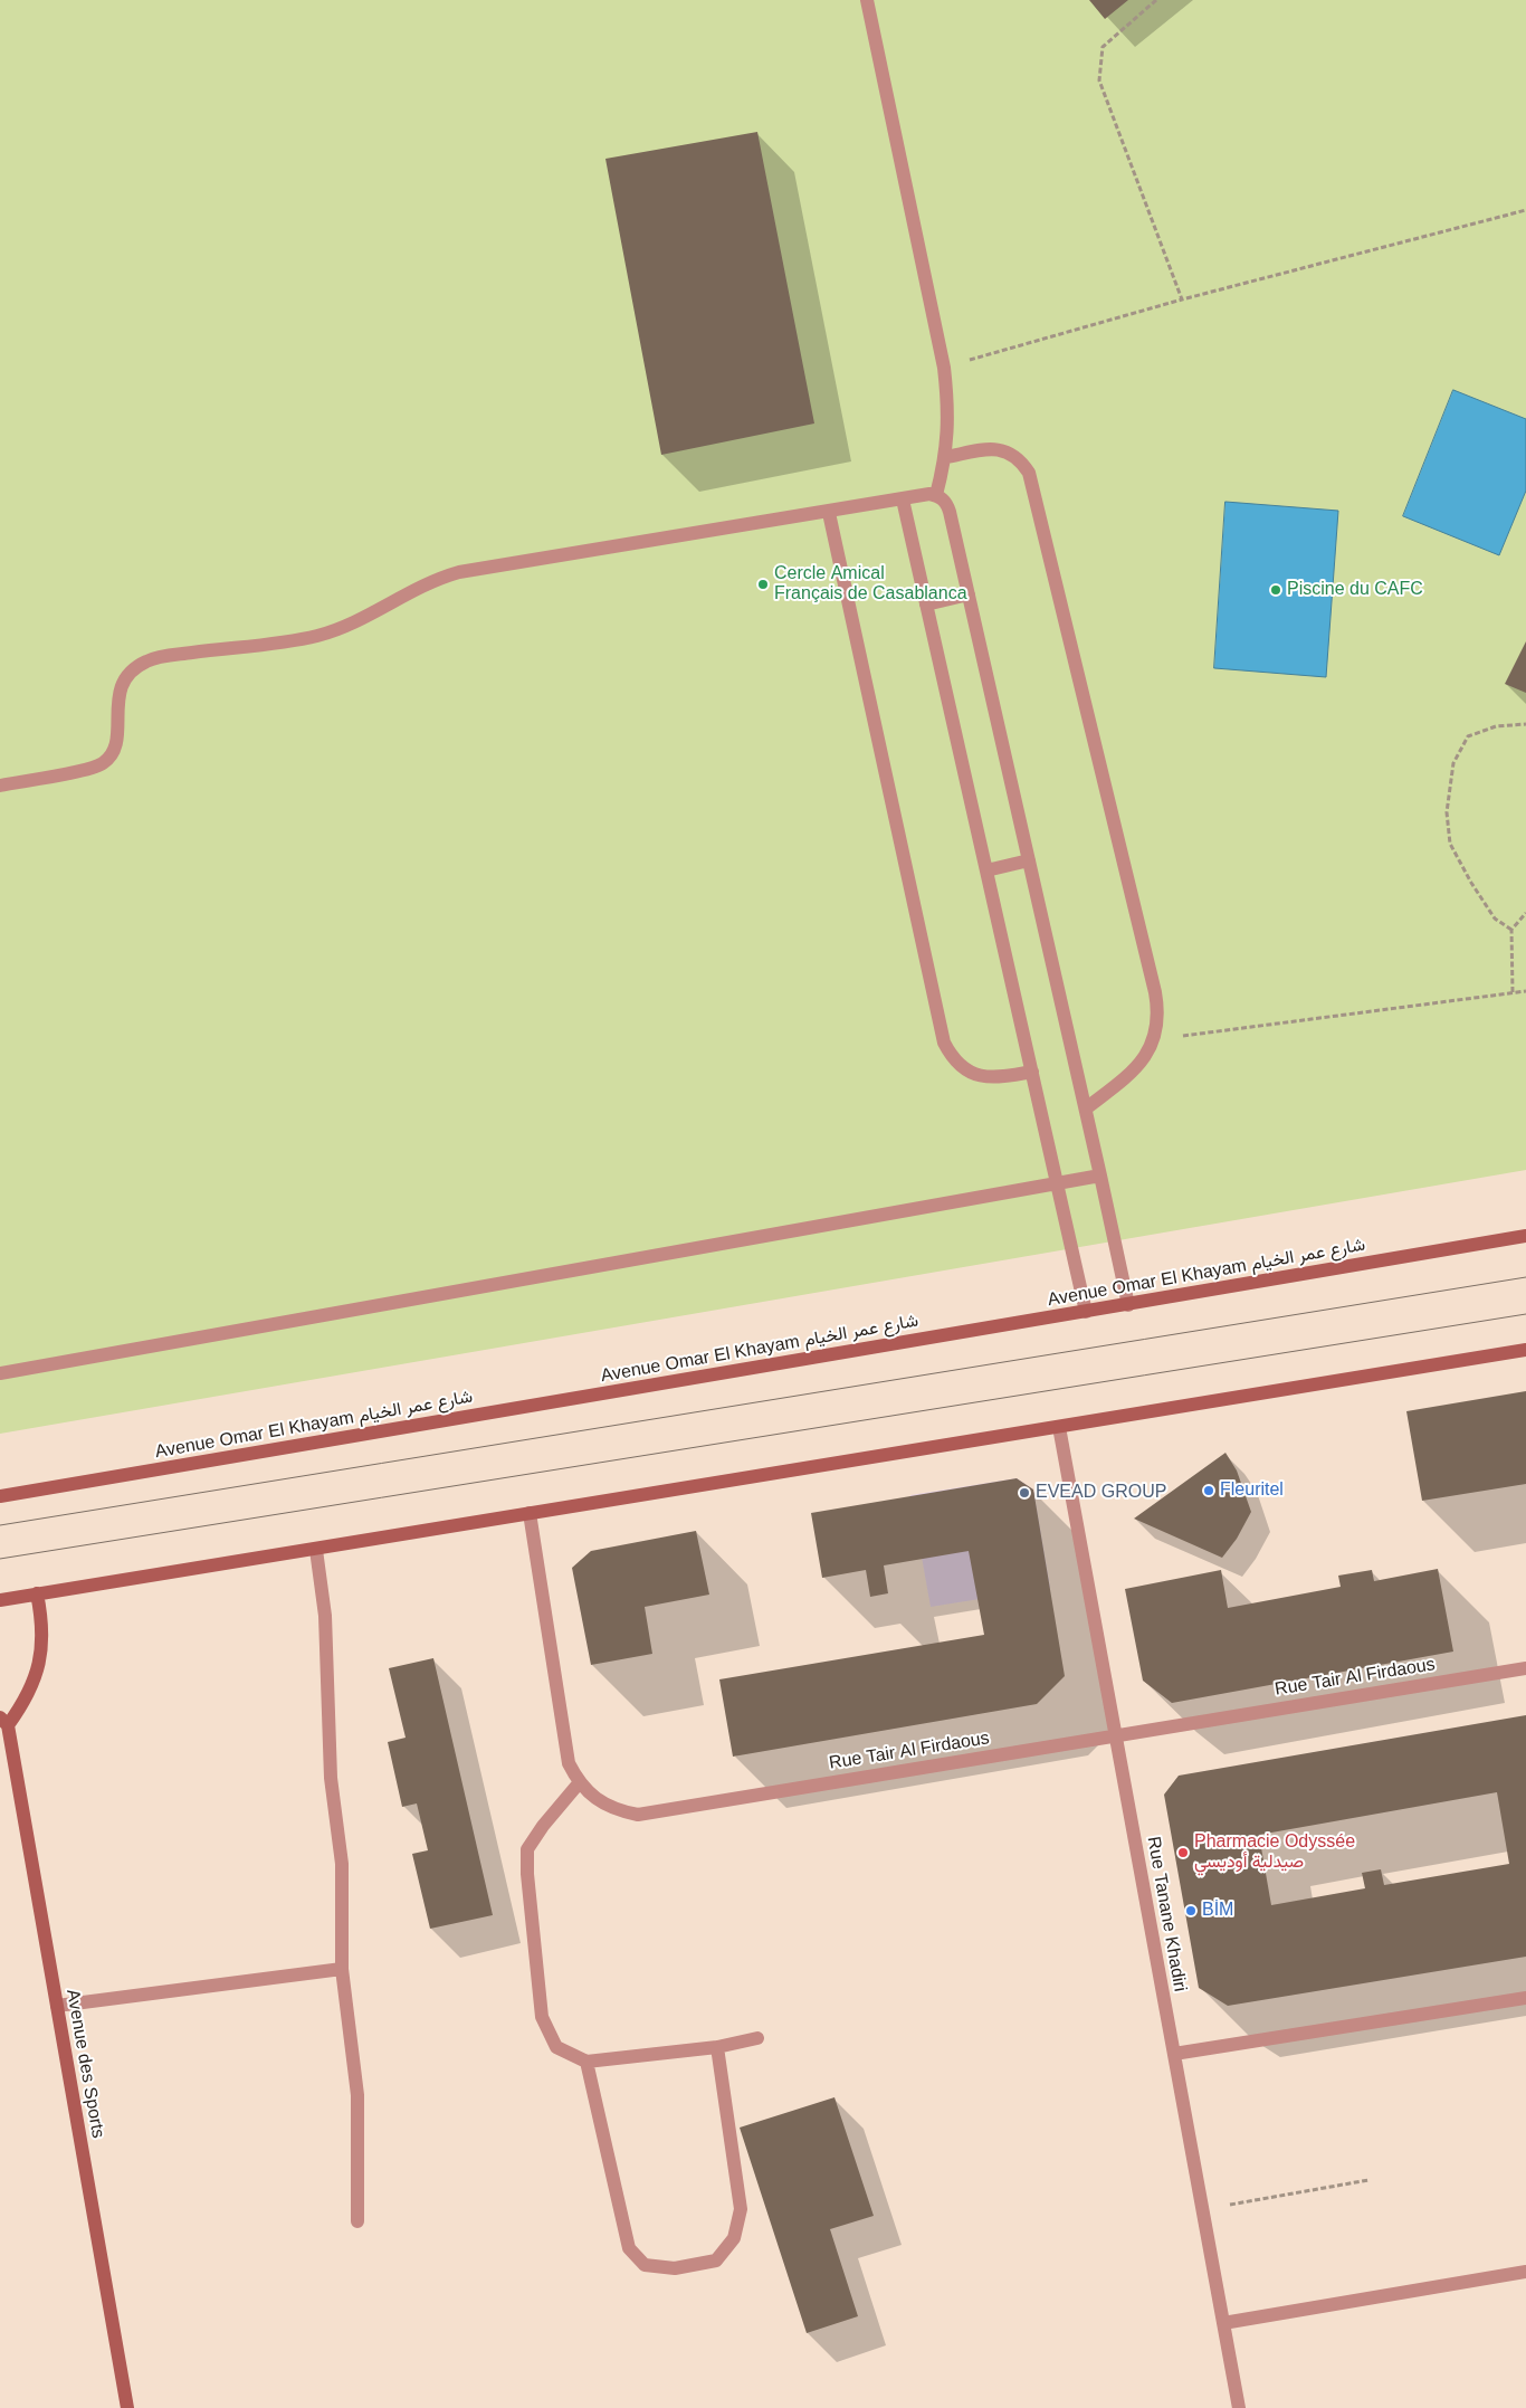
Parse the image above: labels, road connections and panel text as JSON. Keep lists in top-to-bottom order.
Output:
{
  "streets": {
    "street": [
      "Avenue Omar El Khayam شارع عمر الخيام",
      "Rue Tair Al Firdaous",
      "Rue Tanane Khadiri",
      "Avenue des Sports"
    ]
  },
  "crossings": [
    ["Rue Tair Al Firdaous", "Rue Tanane Khadiri"]
  ],
  "places": [
    "Cercle Amical Français de Casablanca",
    "Piscine du CAFC",
    "Fleuritel",
    "EVEAD GROUP",
    "Pharmacie Odyssée صيدلية أوديسي",
    "BİM"
  ]
}
